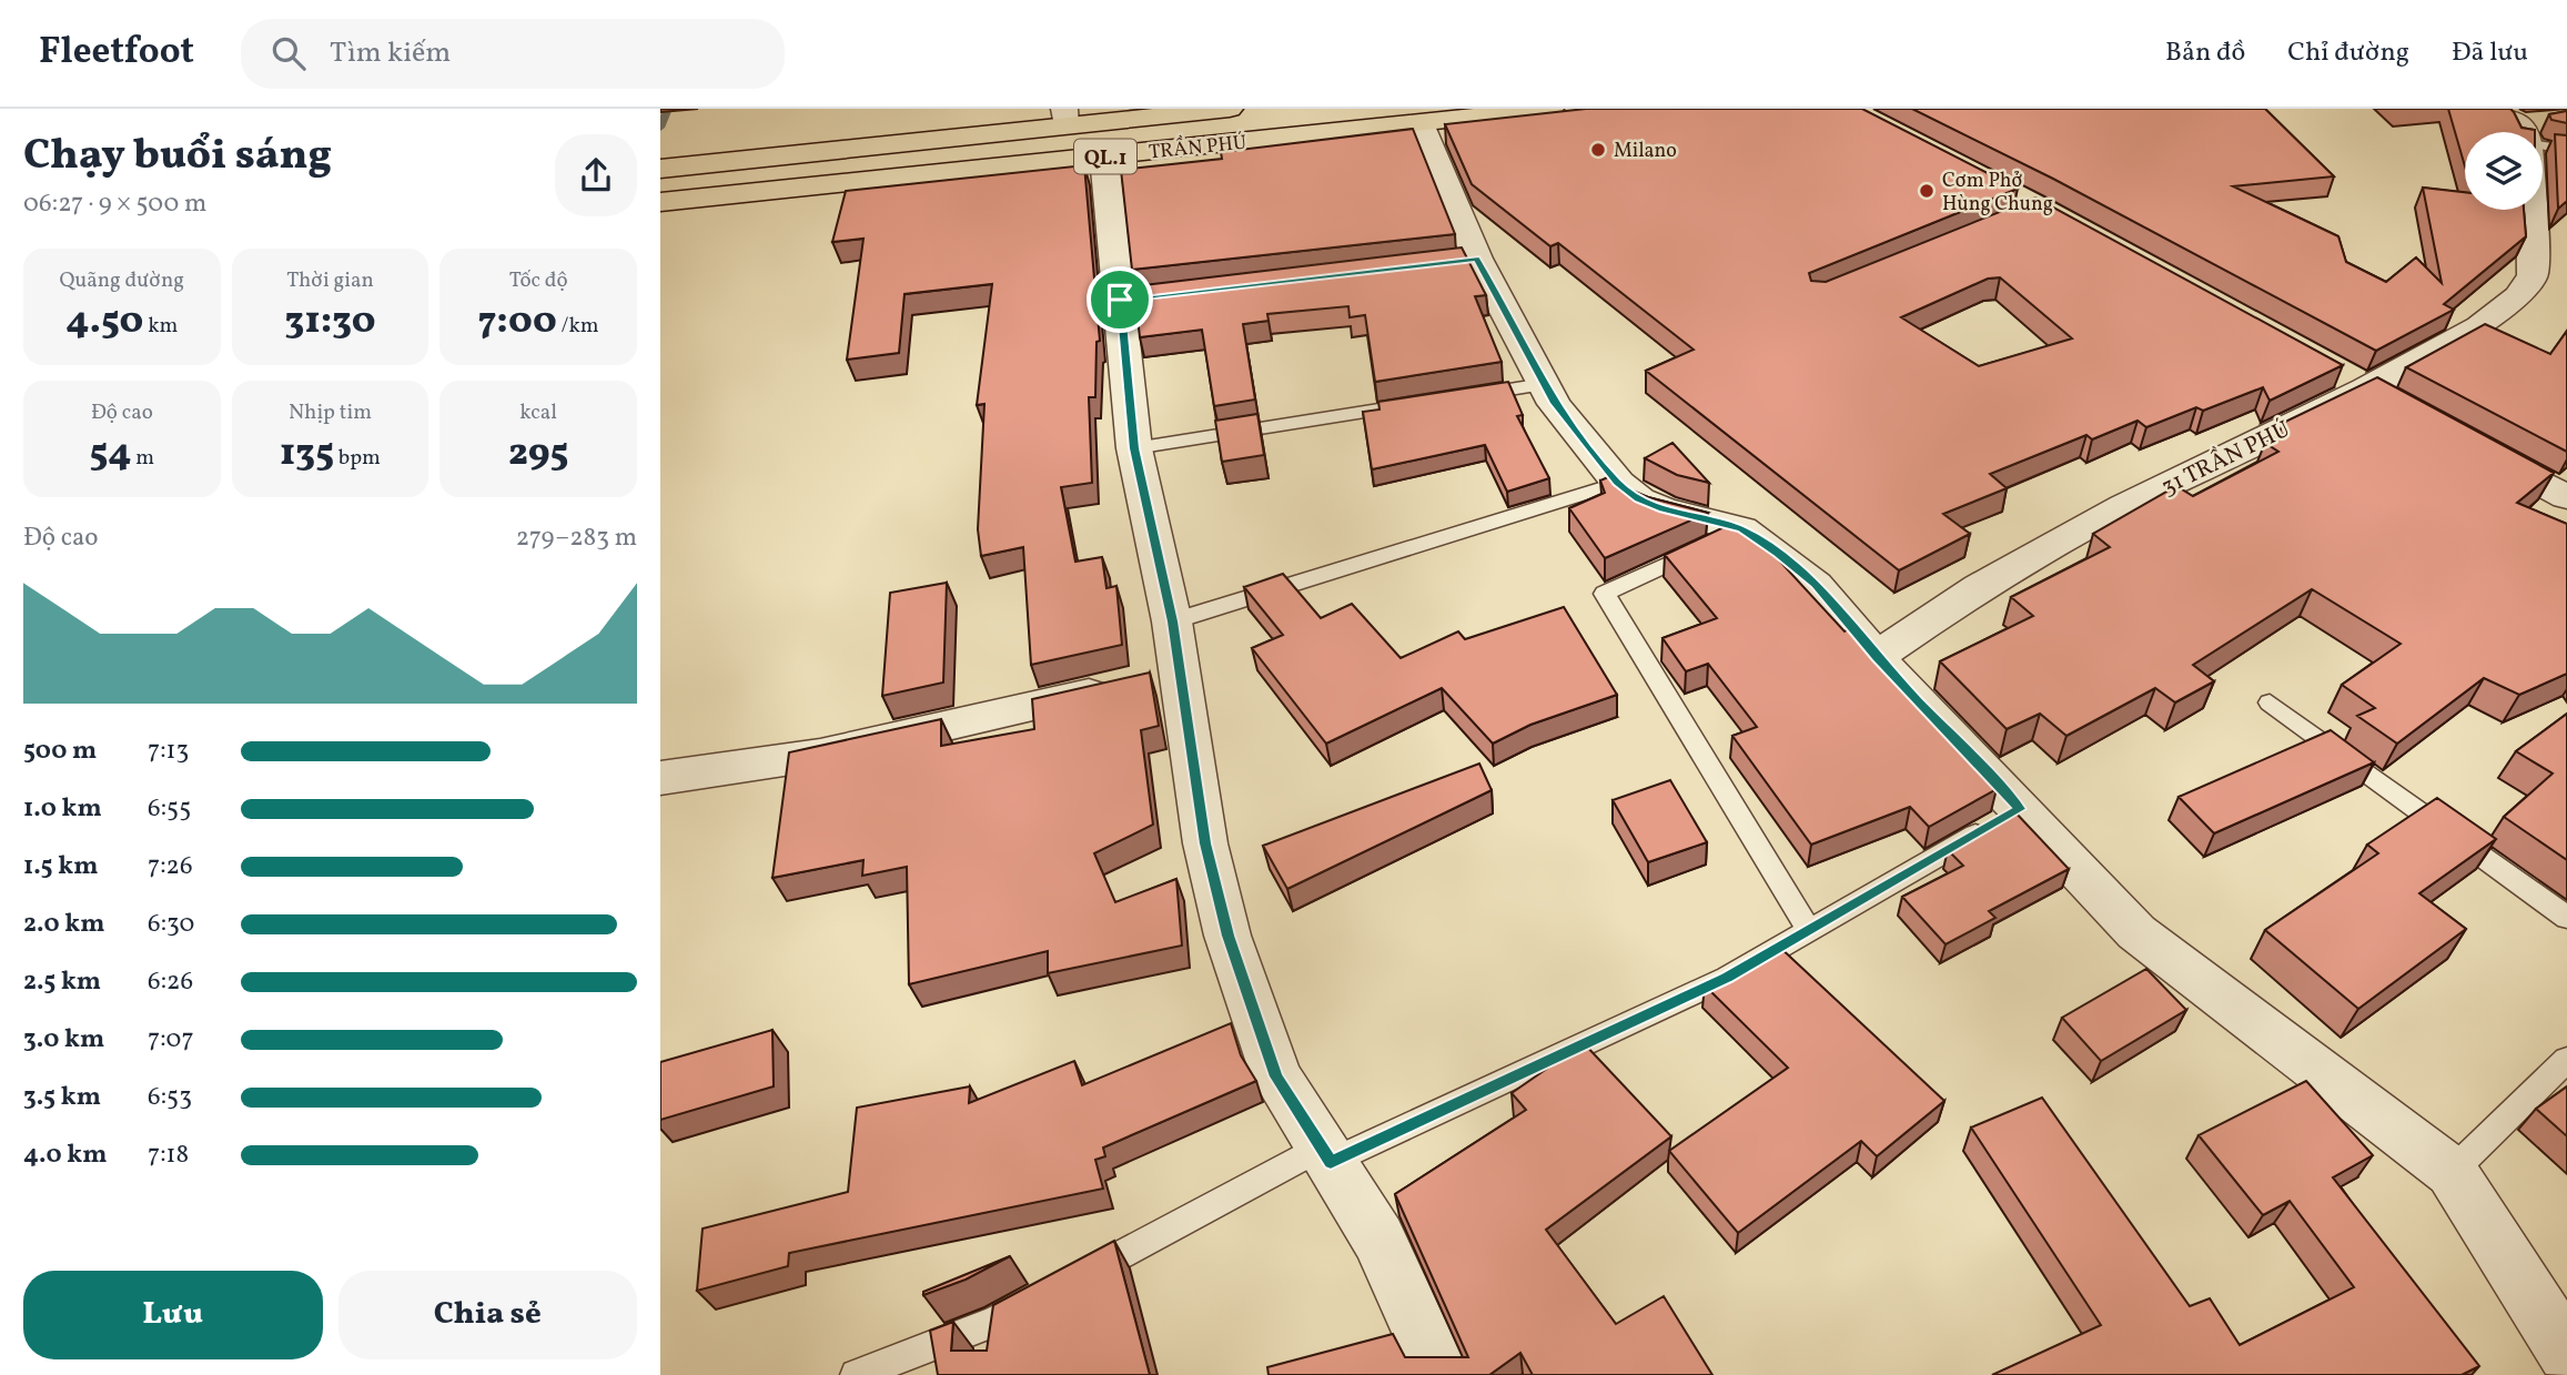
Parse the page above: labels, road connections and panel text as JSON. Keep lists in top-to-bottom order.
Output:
{
  "streets": {
    "main road": ["TRẦN PHÚ", "QL.1"],
    "street": ["31 TRẦN PHÚ"]
  },
  "places": ["Milano", "Cơm Phở Hùng Chung"],
  "page": {
    "header": "Fleetfoot",
    "search": "Tìm kiếm",
    "nav": ["Bản đồ", "Chỉ đường", "Đã lưu"],
    "heading": ["Chạy buổi sáng", "06:27 · 9 × 500 m"],
    "stats": [
      ["Quãng đường", "4.50 km"],
      ["Thời gian", "31:30"],
      ["Tốc độ", "7:00 /km"],
      ["Độ cao", "54 m"],
      ["Nhịp tim", "135 bpm"],
      ["kcal", "295"]
    ],
    "chart": ["Độ cao", "279–283 m"],
    "list": [
      {
        "name": "500 m",
        "note": "7:13"
      },
      {
        "name": "1.0 km",
        "note": "6:55"
      },
      {
        "name": "1.5 km",
        "note": "7:26"
      },
      {
        "name": "2.0 km",
        "note": "6:30"
      },
      {
        "name": "2.5 km",
        "note": "6:26"
      },
      {
        "name": "3.0 km",
        "note": "7:07"
      },
      {
        "name": "3.5 km",
        "note": "6:53"
      },
      {
        "name": "4.0 km",
        "note": "7:18"
      }
    ],
    "buttons": ["Lưu", "Chia sẻ"]
  }
}
